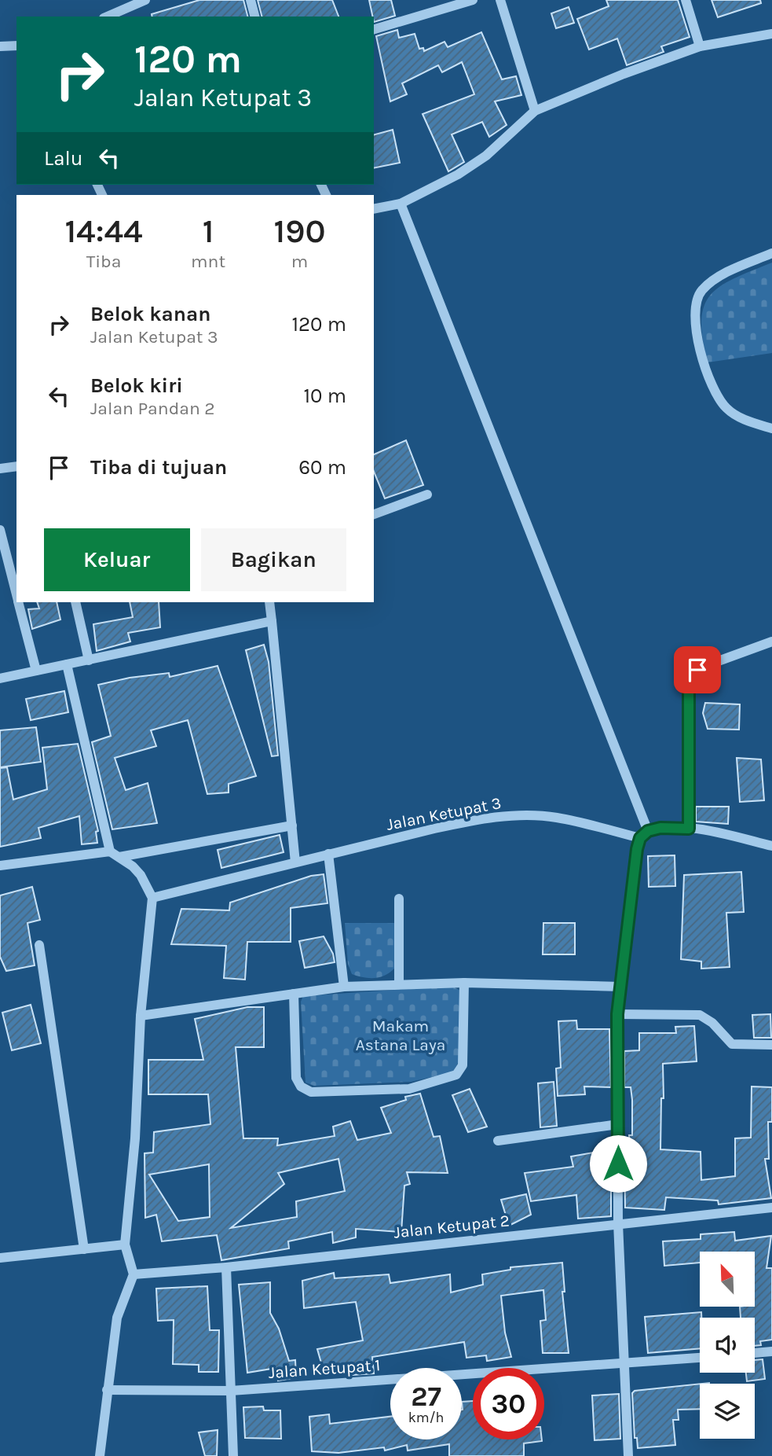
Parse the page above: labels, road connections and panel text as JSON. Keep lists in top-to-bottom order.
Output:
{
  "streets": {
    "street": ["Jalan Ketupat 3", "Jalan Ketupat 2", "Jalan Ketupat 1"]
  },
  "parks": ["Makam Astana Laya"],
  "north": "top left",
  "page": {
    "turn": ["120 m", "Jalan Ketupat 3"],
    "then": "Lalu",
    "eta": [
      "14:44",
      "Tiba",
      "1",
      "mnt",
      "190",
      "m"
    ],
    "list": [
      {
        "name": "Belok kanan",
        "note": "Jalan Ketupat 3",
        "value": "120 m"
      },
      {
        "name": "Belok kiri",
        "note": "Jalan Pandan 2",
        "value": "10 m"
      },
      {
        "name": "Tiba di tujuan",
        "value": "60 m"
      }
    ],
    "buttons": ["Keluar", "Bagikan"],
    "speed": "27 km/h",
    "limit": "30"
  }
}
